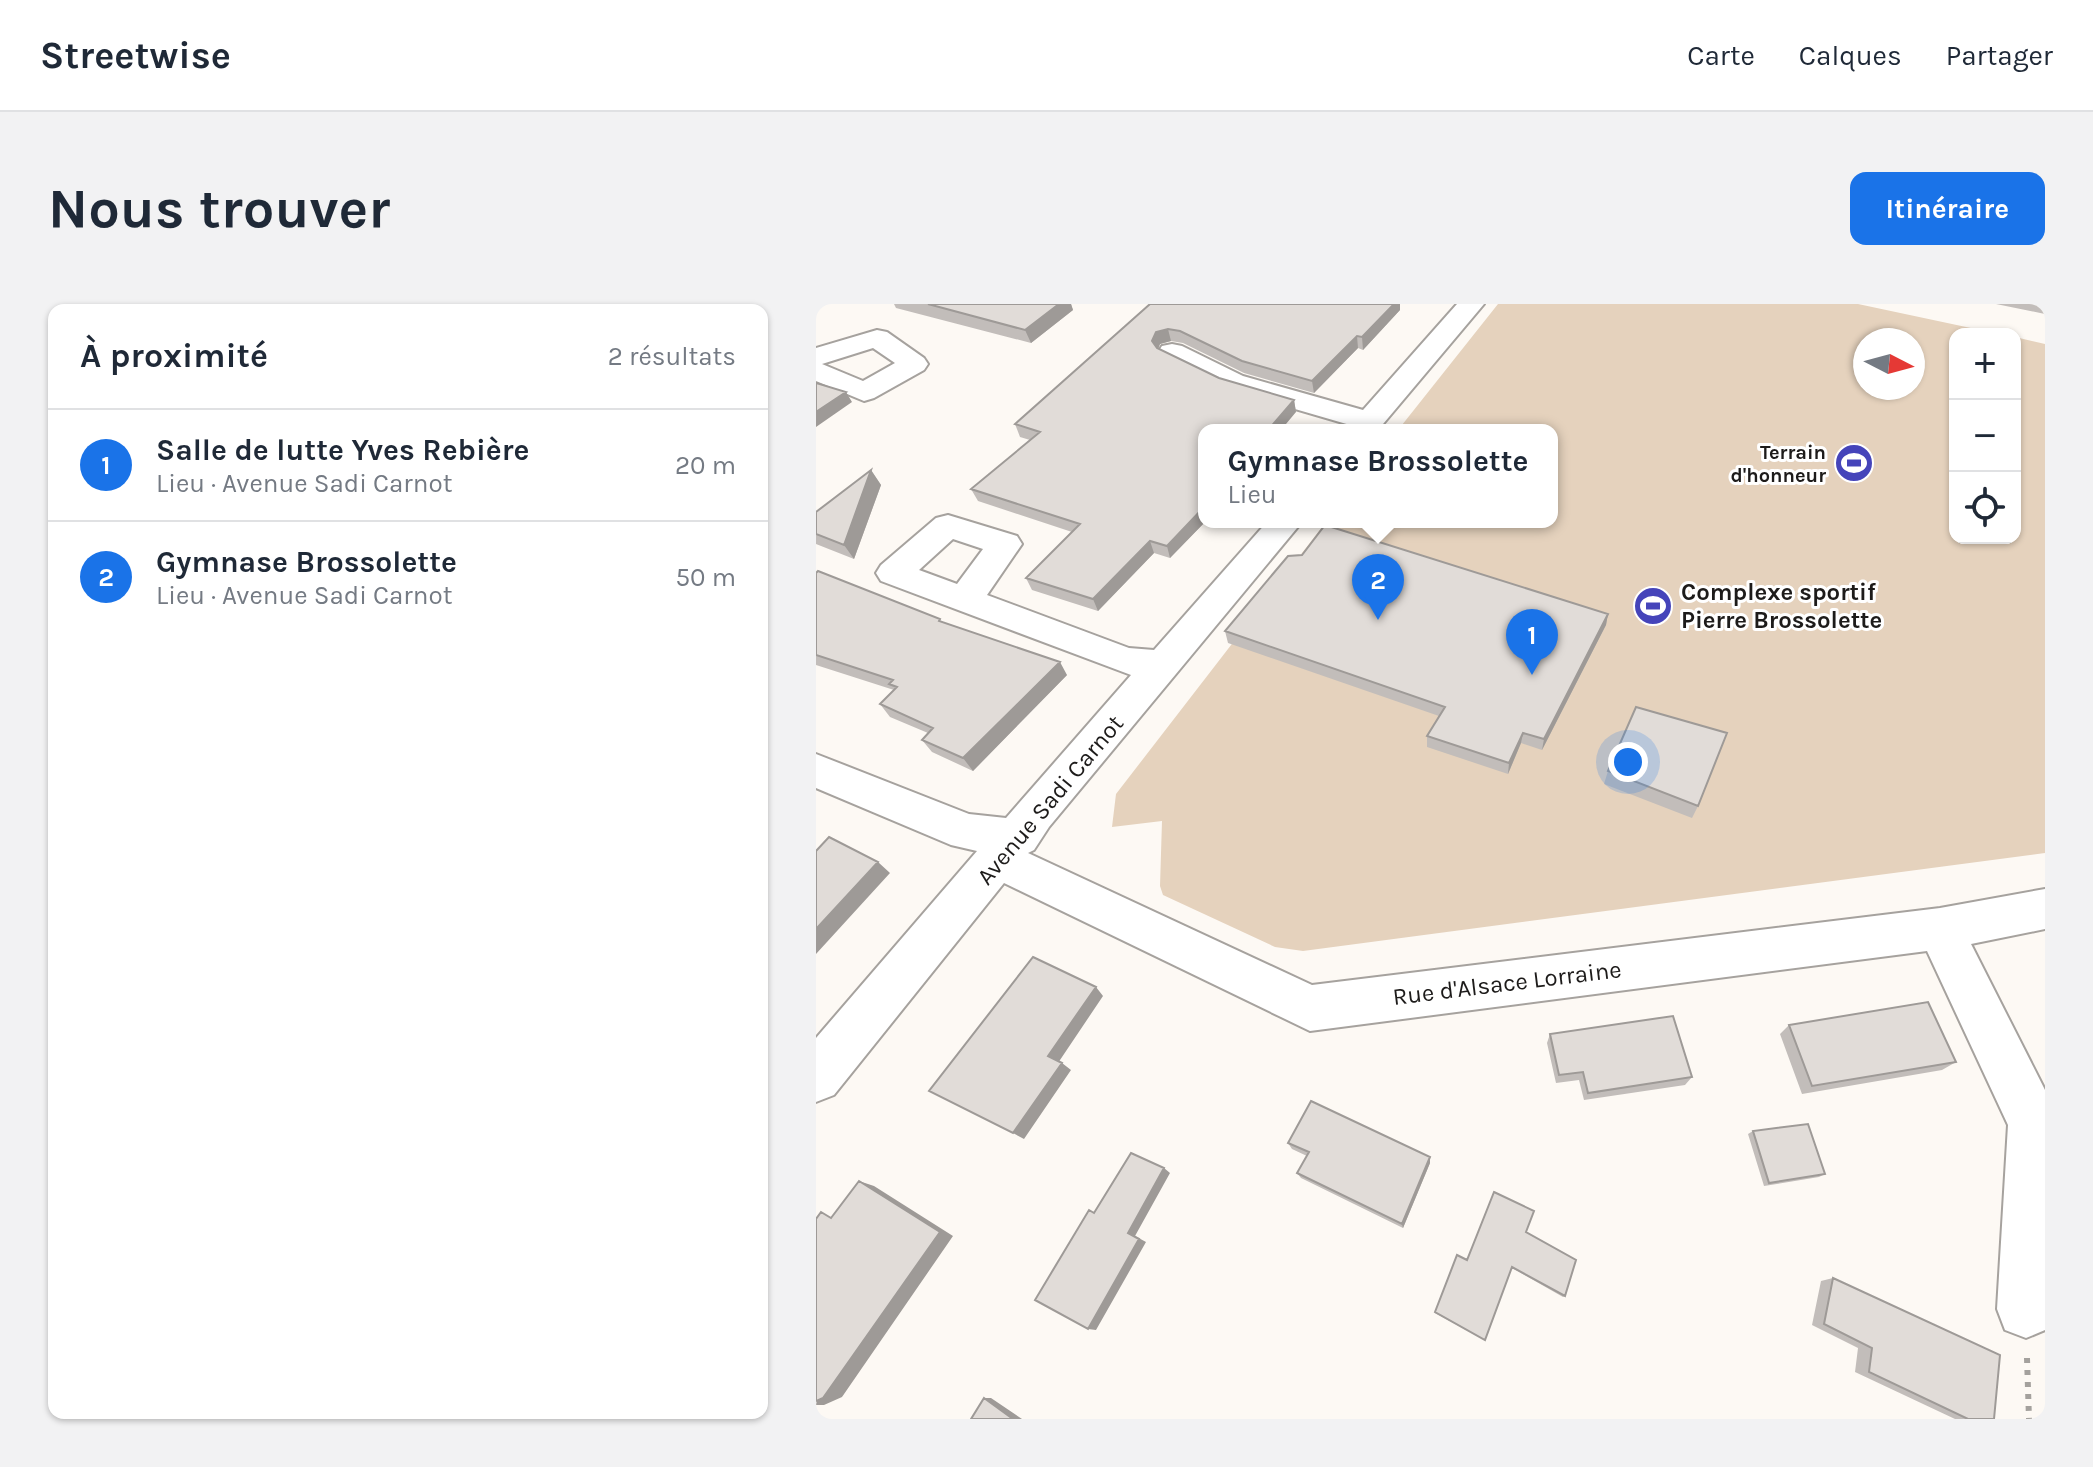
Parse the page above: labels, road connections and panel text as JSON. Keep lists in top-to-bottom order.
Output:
{
  "streets": {
    "street": ["Avenue Sadi Carnot", "Rue d'Alsace Lorraine"]
  },
  "crossings": [
    ["Avenue Sadi Carnot", "Rue d'Alsace Lorraine"]
  ],
  "places": {
    "sports": ["Terrain d'honneur", "Complexe sportif Pierre Brossolette"]
  },
  "north": "right",
  "page": {
    "header": "Streetwise",
    "nav": ["Carte", "Calques", "Partager"],
    "buttons": "Itinéraire",
    "title": "Nous trouver",
    "heading": ["À proximité", "2 résultats"],
    "map_buttons": ["+", "−"],
    "list": [
      {
        "mark": "1",
        "name": "Salle de lutte Yves Rebière",
        "note": "Lieu · Avenue Sadi Carnot",
        "value": "20 m"
      },
      {
        "mark": "2",
        "name": "Gymnase Brossolette",
        "note": "Lieu · Avenue Sadi Carnot",
        "value": "50 m"
      }
    ],
    "popup": ["Gymnase Brossolette", "Lieu"],
    "pins": ["2", "1"]
  }
}
